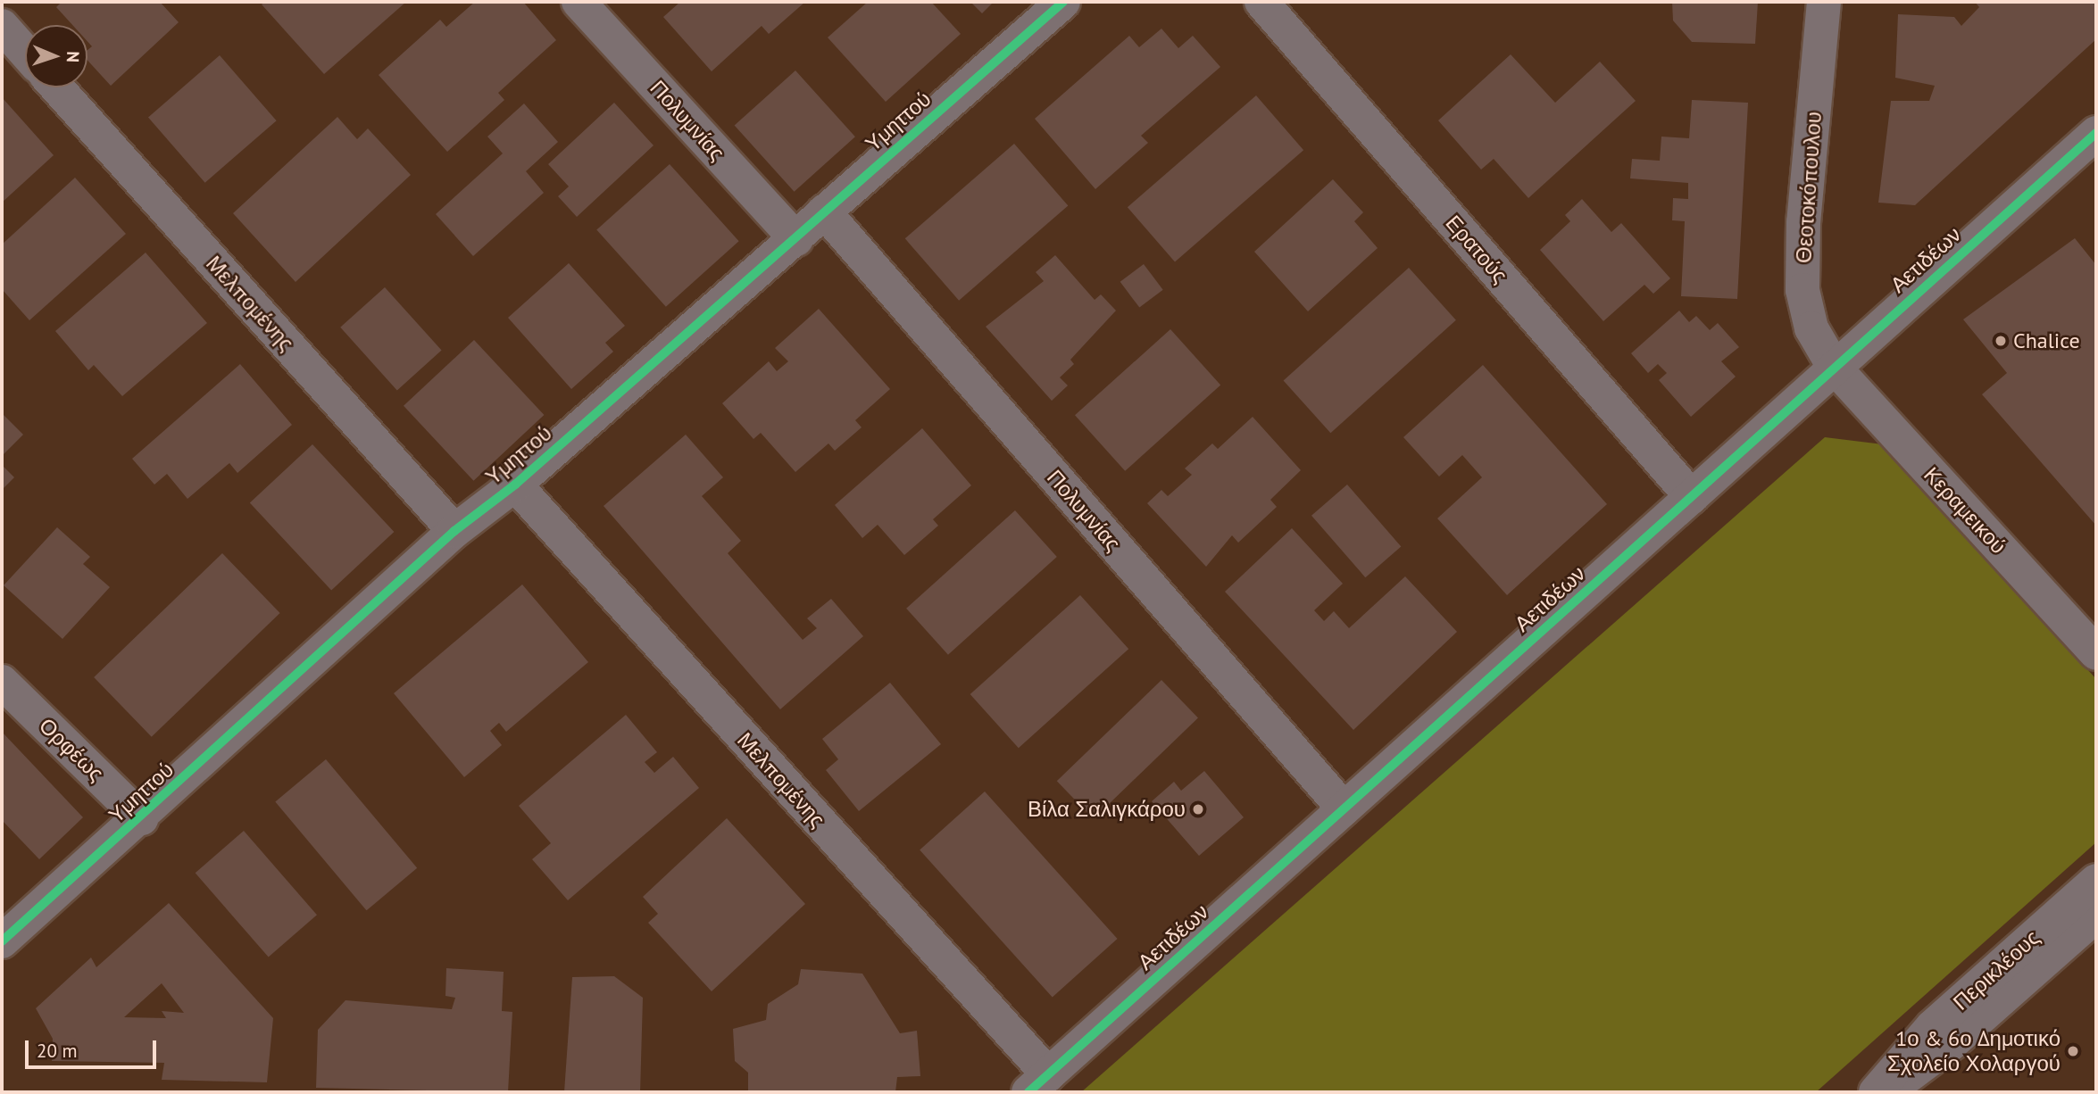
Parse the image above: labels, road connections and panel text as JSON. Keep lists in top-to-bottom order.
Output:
{
  "streets": {
    "street": [
      "Πολυμνίας",
      "Υμηττού",
      "Θεοτοκόπουλου",
      "Ερατούς",
      "Αετιδέων",
      "Μελπομένης",
      "Κεραμεικού",
      "Ορφέως",
      "Περικλέους"
    ]
  },
  "crossings": [
    ["Πολυμνίας", "Υμηττού"],
    ["Πολυμνίας", "Αετιδέων"],
    ["Υμηττού", "Μελπομένης"],
    ["Υμηττού", "Ορφέως"],
    ["Θεοτοκόπουλου", "Αετιδέων"],
    ["Θεοτοκόπουλου", "Κεραμεικού"],
    ["Ερατούς", "Αετιδέων"],
    ["Αετιδέων", "Μελπομένης"],
    ["Αετιδέων", "Κεραμεικού"]
  ],
  "places": ["Chalice", "Βίλα Σαλιγκάρου", "1ο & 6ο Δημοτικό Σχολείο Χολαργού"],
  "scale_bar": "20 m",
  "north": "right"
}
